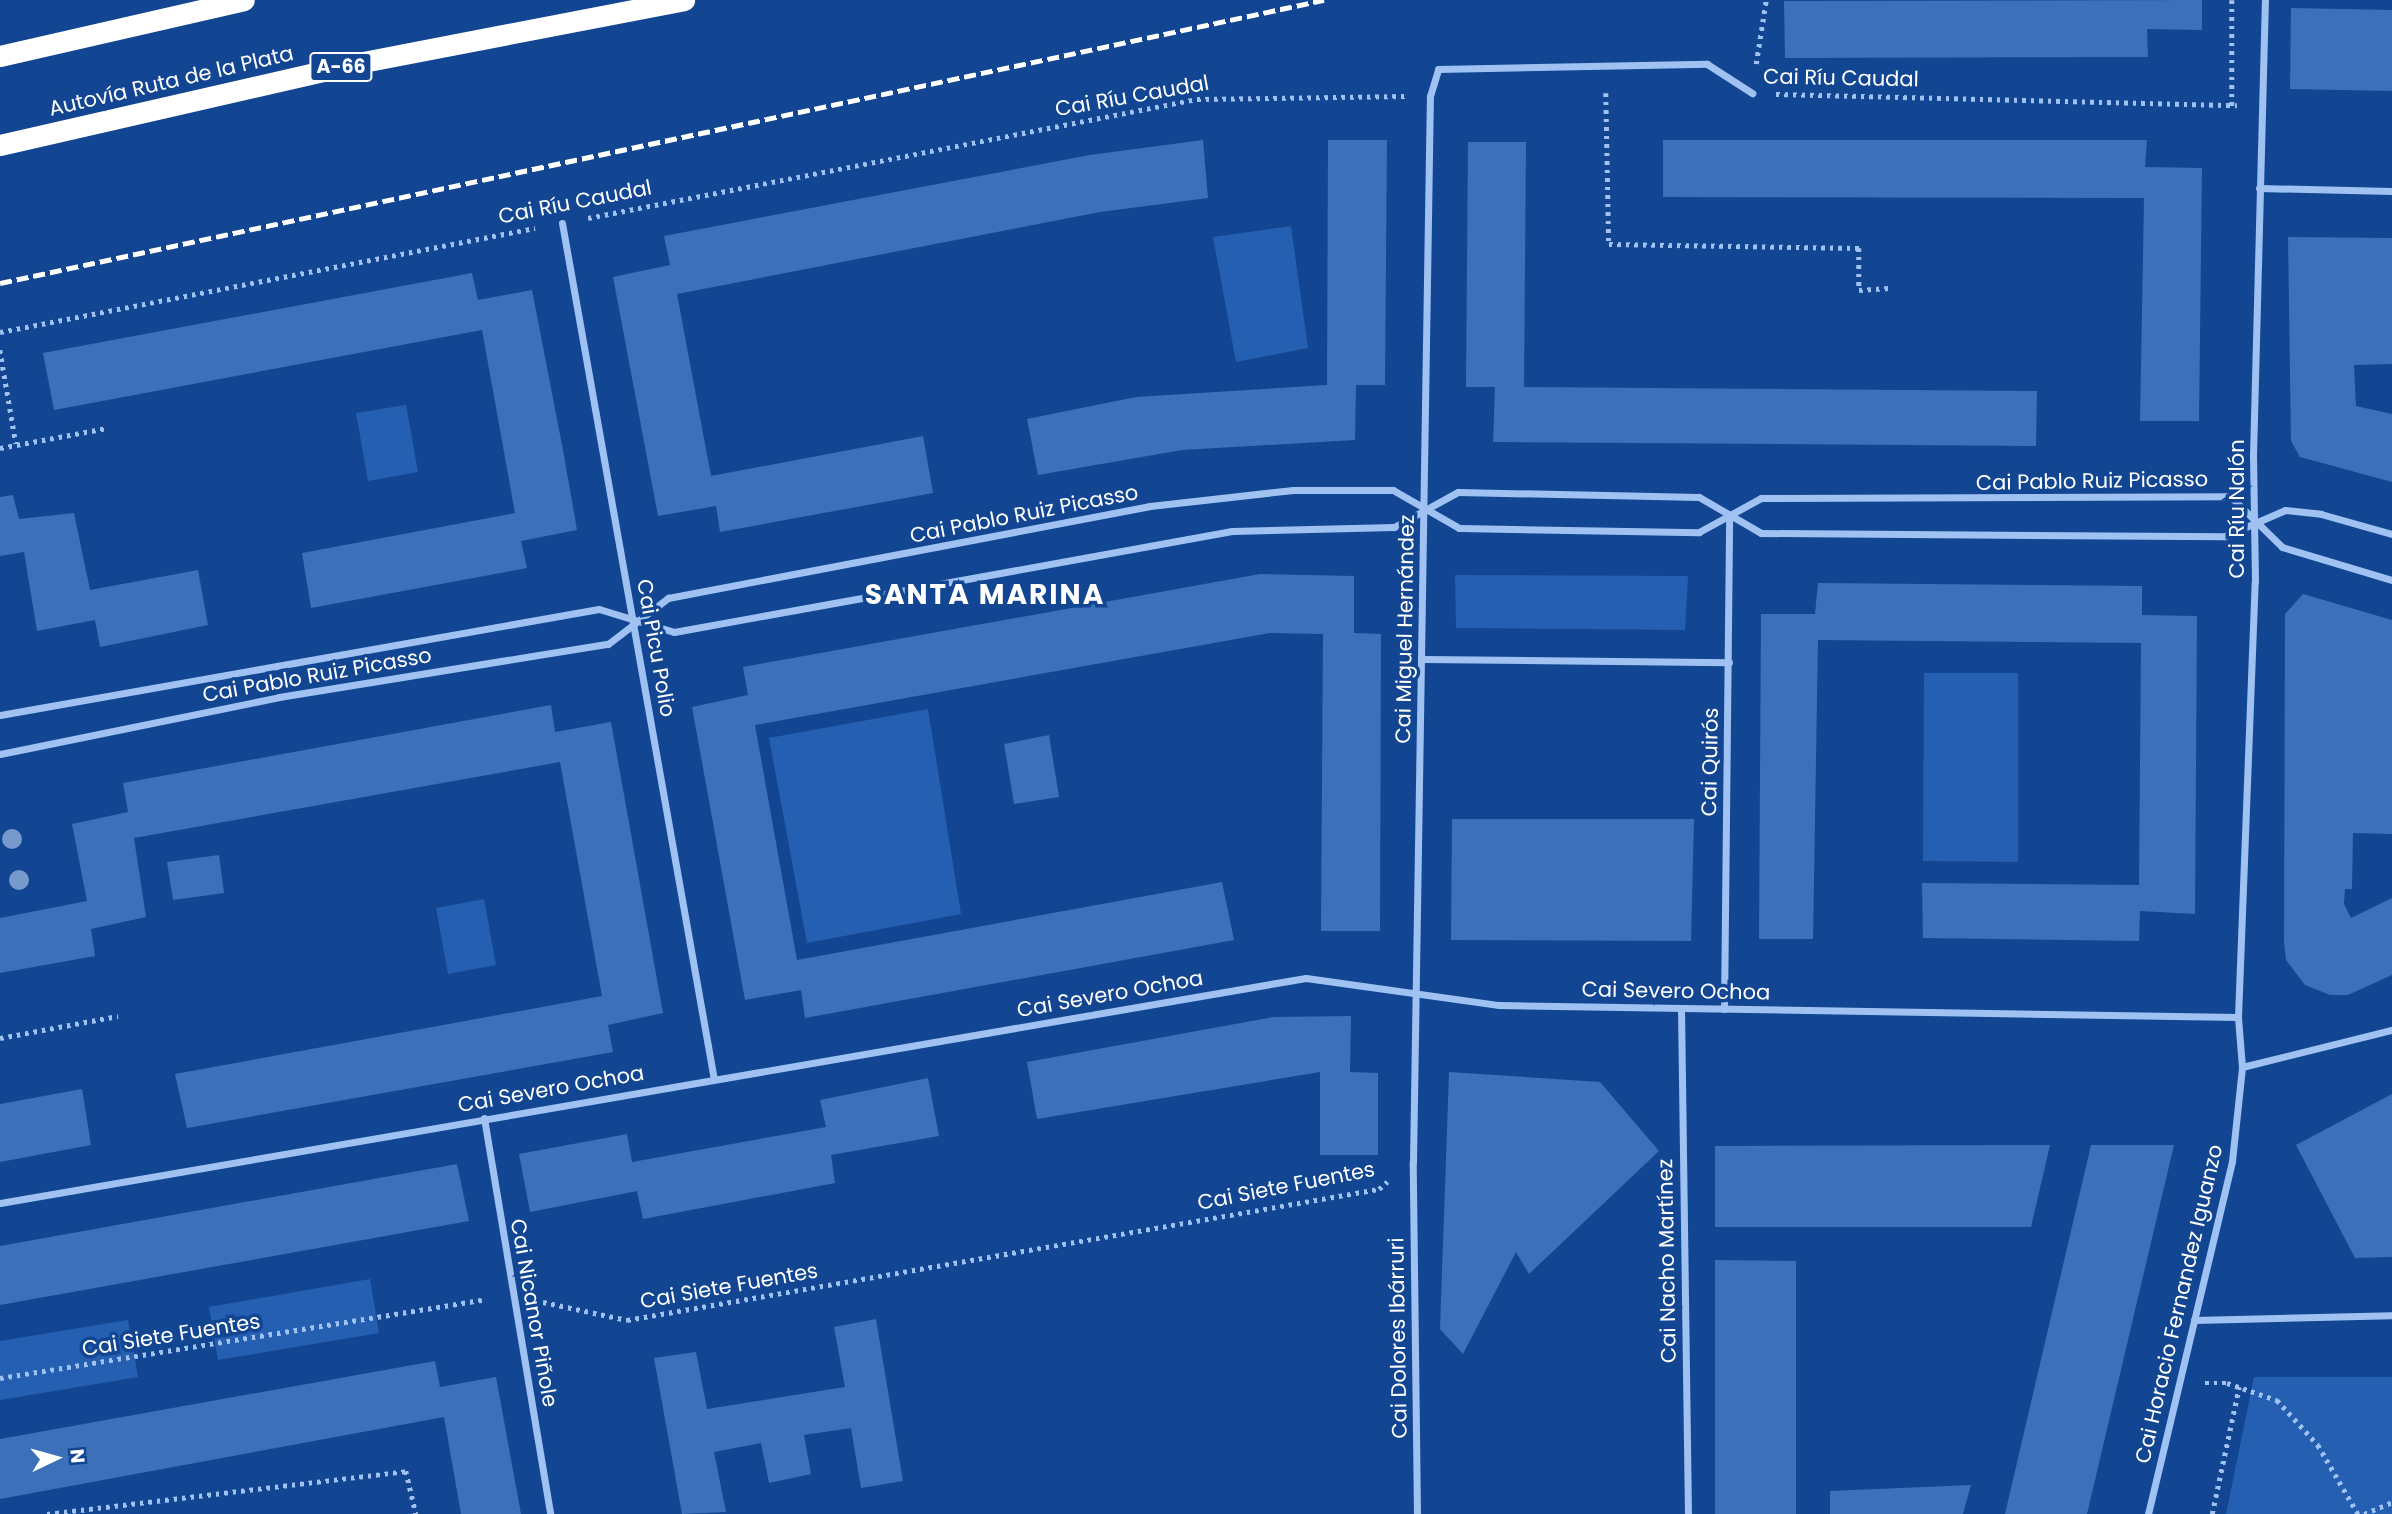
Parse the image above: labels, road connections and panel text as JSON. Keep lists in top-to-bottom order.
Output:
{
  "streets": {
    "highway": ["A-66", "Autovía Ruta de la Plata"],
    "street": [
      "Cai Ríu Caudal",
      "Cai Pablo Ruiz Picasso",
      "Cai Ríu Nalón",
      "Cai Miguel Hernández",
      "Cai Picu Polio",
      "Cai Quirós",
      "Cai Severo Ochoa",
      "Cai Nacho Martínez",
      "Cai Horacio Fernandez Iguanzo",
      "Cai Nicanor Piñole",
      "Cai Dolores Ibárruri"
    ],
    "path": ["Cai Siete Fuentes"]
  },
  "crossings": [
    ["Cai Ríu Caudal", "Cai Ríu Nalón"],
    ["Cai Ríu Caudal", "Cai Miguel Hernández"],
    ["Cai Ríu Caudal", "Cai Picu Polio"],
    ["Cai Pablo Ruiz Picasso", "Cai Ríu Nalón"],
    ["Cai Pablo Ruiz Picasso", "Cai Miguel Hernández"],
    ["Cai Pablo Ruiz Picasso", "Cai Picu Polio"],
    ["Cai Pablo Ruiz Picasso", "Cai Quirós"],
    ["Cai Ríu Nalón", "Cai Severo Ochoa"],
    ["Cai Ríu Nalón", "Cai Horacio Fernandez Iguanzo"],
    ["Cai Miguel Hernández", "Cai Severo Ochoa"],
    ["Cai Miguel Hernández", "Cai Siete Fuentes"],
    ["Cai Miguel Hernández", "Cai Dolores Ibárruri"],
    ["Cai Picu Polio", "Cai Severo Ochoa"],
    ["Cai Quirós", "Cai Severo Ochoa"],
    ["Cai Severo Ochoa", "Cai Nacho Martínez"],
    ["Cai Severo Ochoa", "Cai Horacio Fernandez Iguanzo"],
    ["Cai Severo Ochoa", "Cai Nicanor Piñole"],
    ["Cai Siete Fuentes", "Cai Nicanor Piñole"],
    ["Cai Siete Fuentes", "Cai Dolores Ibárruri"]
  ],
  "districts": ["SANTA MARINA"],
  "north": "right"
}
